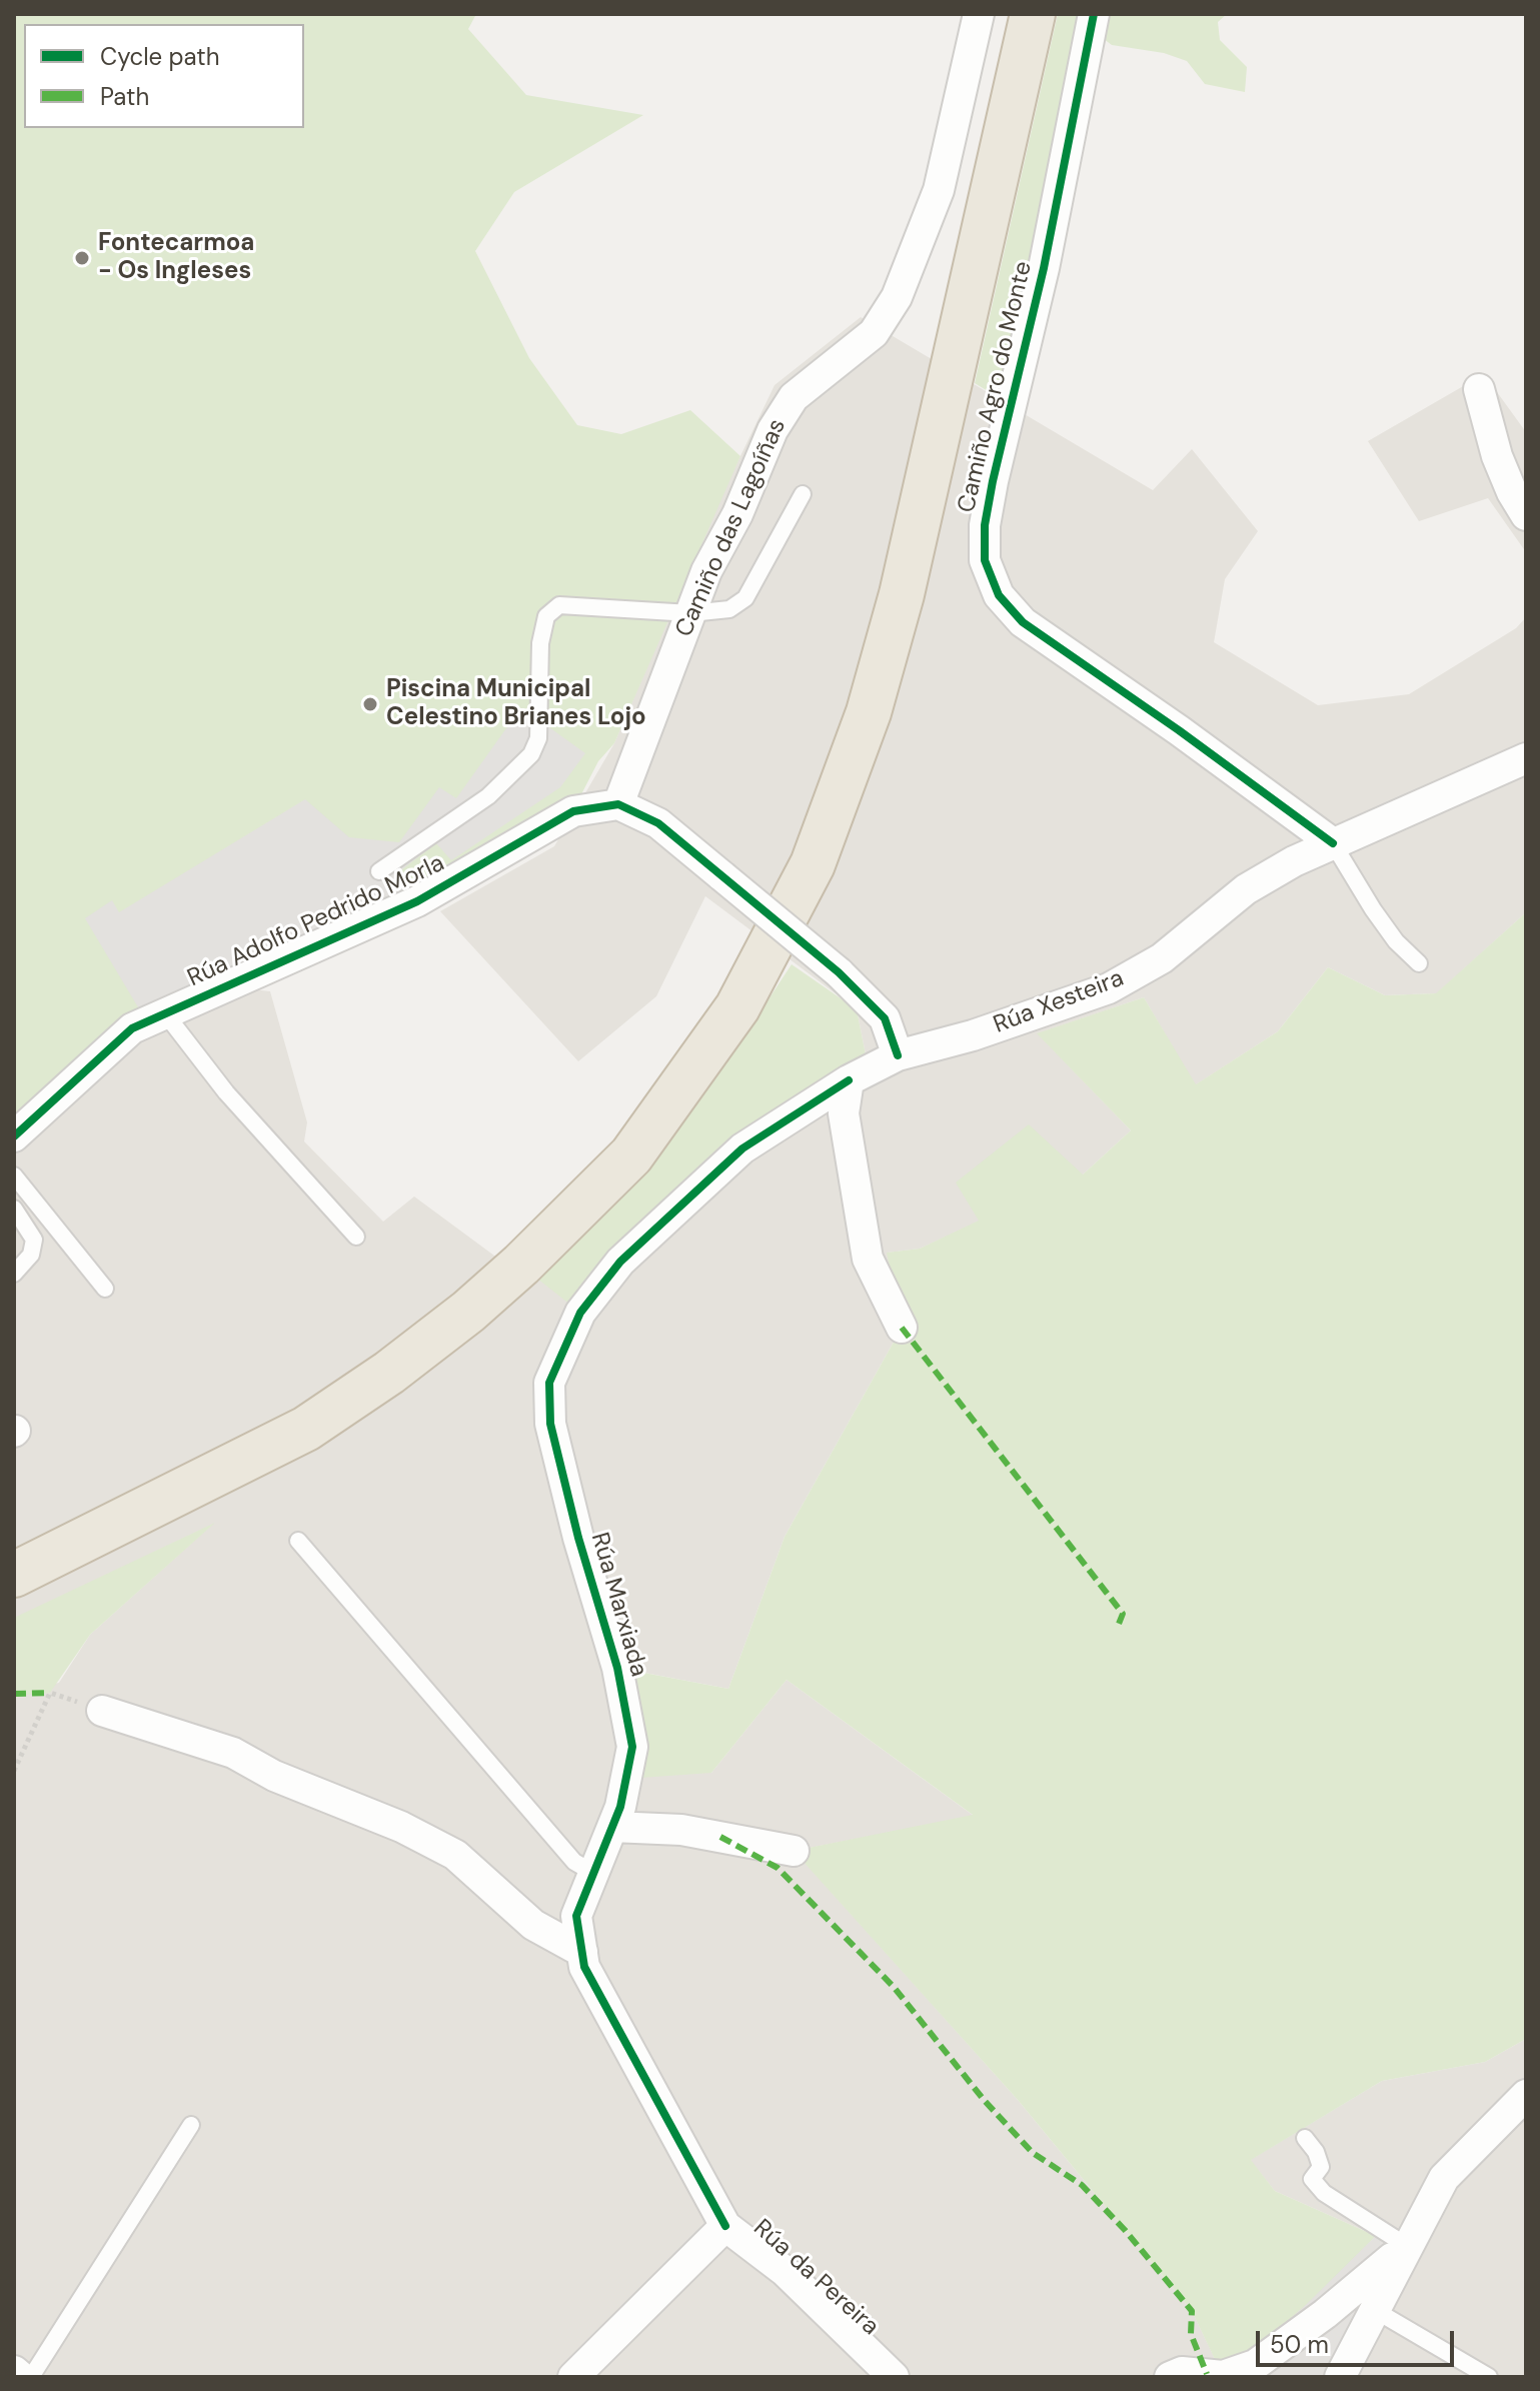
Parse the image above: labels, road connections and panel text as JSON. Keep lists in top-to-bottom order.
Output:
{
  "streets": {
    "street": [
      "Camiño Agro do Monte",
      "Camiño das Lagoíñas",
      "Rúa Adolfo Pedrido Morla",
      "Rúa Xesteira",
      "Rúa Marxiada",
      "Rúa da Pereira"
    ]
  },
  "crossings": [
    ["Camiño Agro do Monte", "Rúa Xesteira"],
    ["Camiño das Lagoíñas", "Rúa Adolfo Pedrido Morla"],
    ["Rúa Xesteira", "Rúa Marxiada"],
    ["Rúa Marxiada", "Rúa da Pereira"]
  ],
  "places": ["Fontecarmoa - Os Ingleses", "Piscina Municipal Celestino Brianes Lojo"],
  "legend": ["Cycle path", "Path"],
  "scale_bar": "50 m"
}
